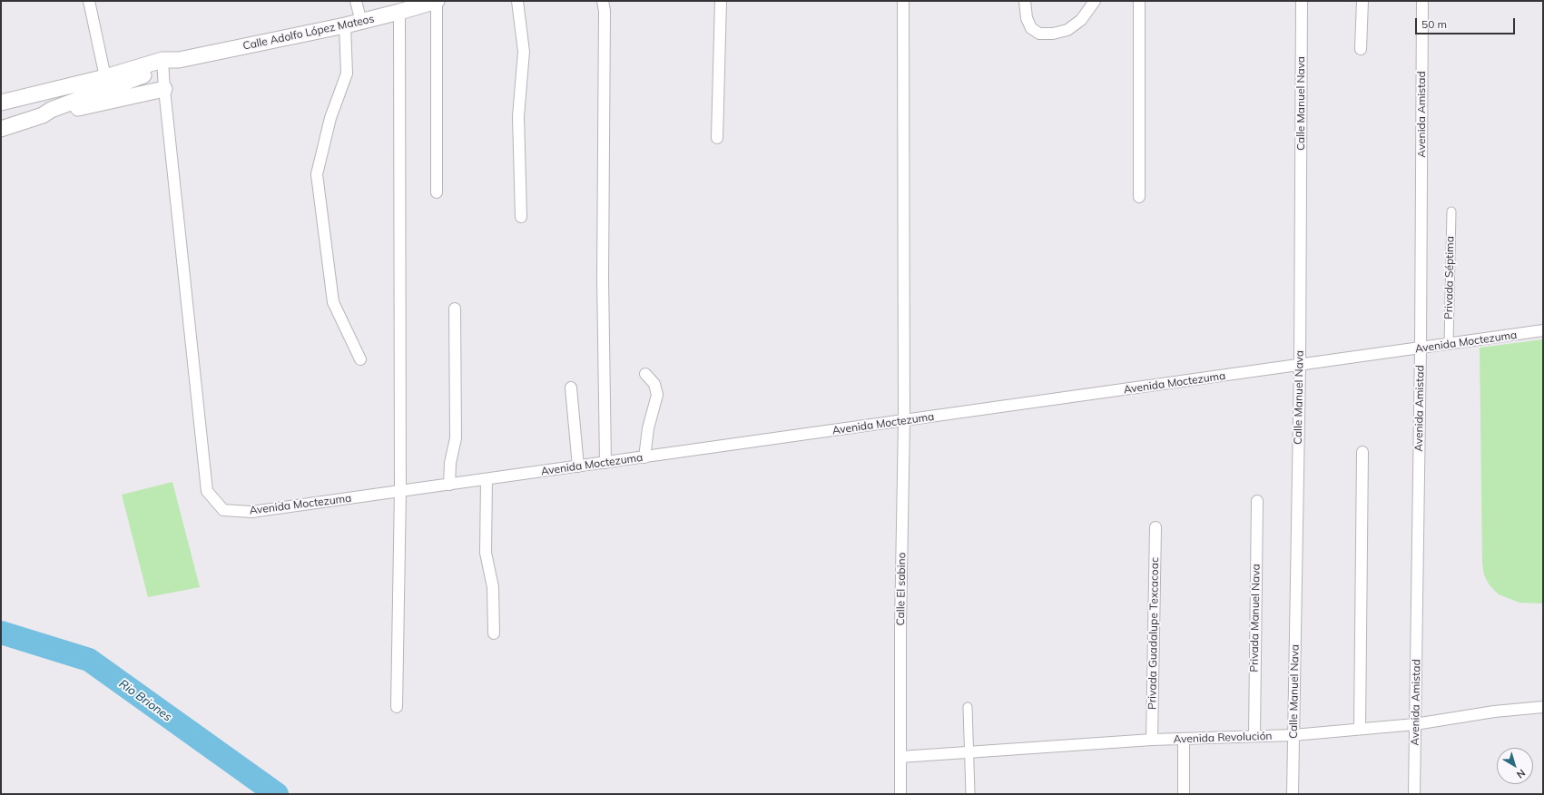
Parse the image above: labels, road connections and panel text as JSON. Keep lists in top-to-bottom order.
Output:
{
  "streets": {
    "main road": ["Calle Adolfo López Mateos"],
    "street": [
      "Calle Manuel Nava",
      "Avenida Amistad",
      "Privada Séptima",
      "Avenida Moctezuma",
      "Calle El sabino",
      "Privada Manuel Nava",
      "Privada Guadalupe Texcacoac",
      "Avenida Revolución"
    ]
  },
  "crossings": [
    ["Calle Manuel Nava", "Avenida Moctezuma"],
    ["Calle Manuel Nava", "Avenida Revolución"],
    ["Avenida Amistad", "Avenida Moctezuma"],
    ["Avenida Amistad", "Avenida Revolución"],
    ["Privada Séptima", "Avenida Moctezuma"],
    ["Avenida Moctezuma", "Calle El sabino"],
    ["Calle El sabino", "Avenida Revolución"],
    ["Privada Manuel Nava", "Avenida Revolución"],
    ["Privada Guadalupe Texcacoac", "Avenida Revolución"]
  ],
  "water": ["Rio Briones"],
  "scale_bar": "50 m",
  "north": "bottom right"
}
